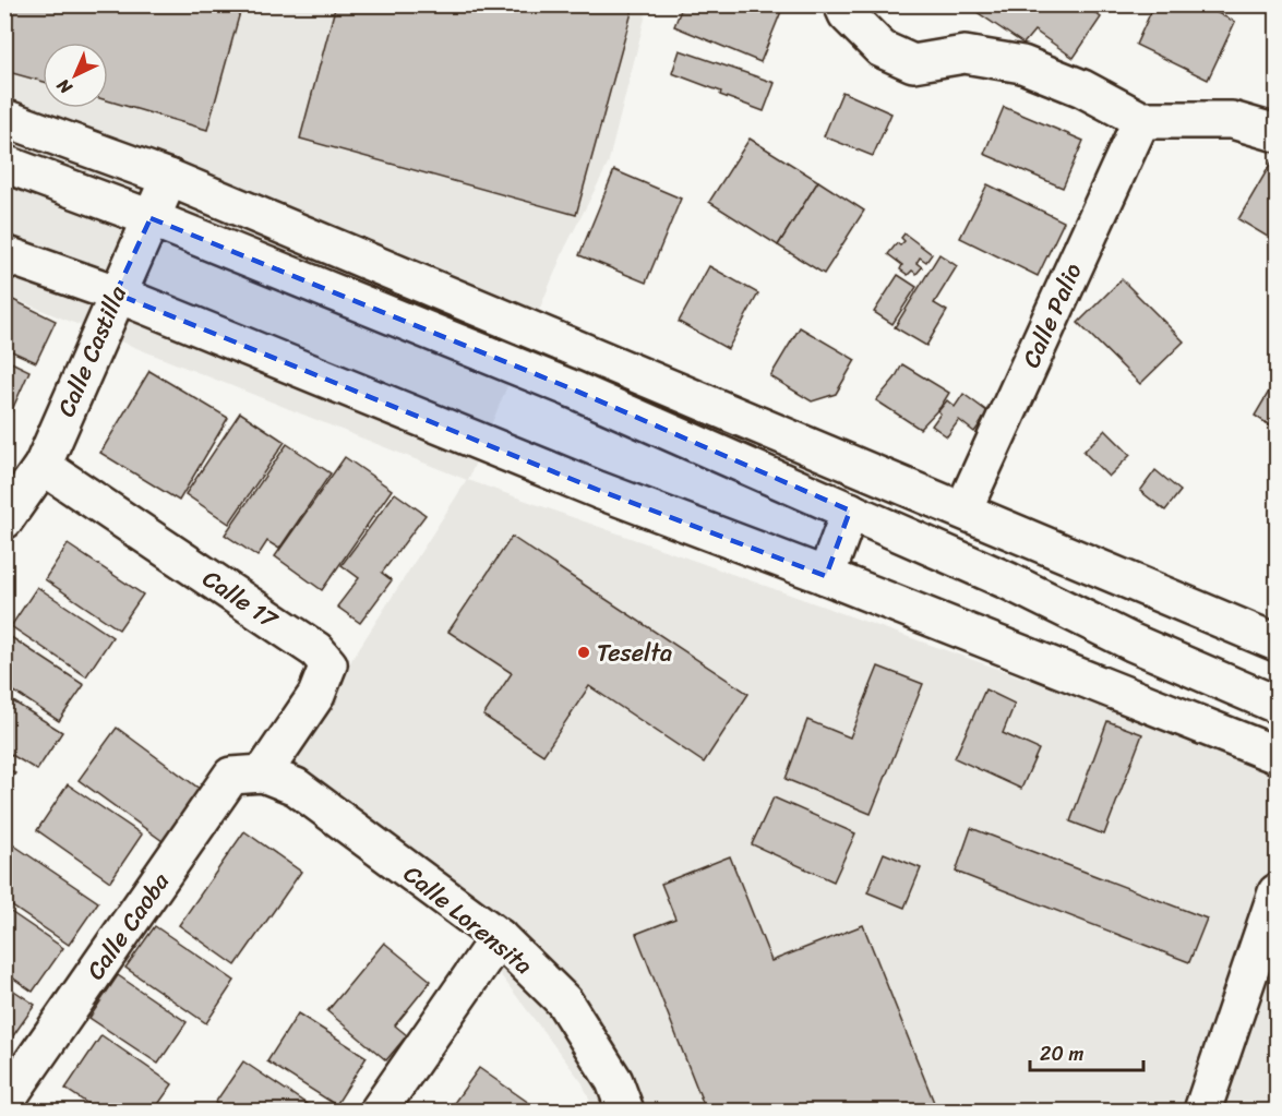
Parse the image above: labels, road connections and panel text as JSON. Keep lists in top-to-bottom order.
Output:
{
  "streets": {
    "street": [
      "Calle Palio",
      "Calle Castilla",
      "Calle 17",
      "Calle Lorensita",
      "Calle Caoba"
    ]
  },
  "crossings": [
    ["Calle Castilla", "Calle 17"],
    ["Calle 17", "Calle Lorensita"],
    ["Calle 17", "Calle Caoba"],
    ["Calle Lorensita", "Calle Caoba"]
  ],
  "places": ["Teselta"],
  "scale_bar": "20 m",
  "north": "bottom left"
}
